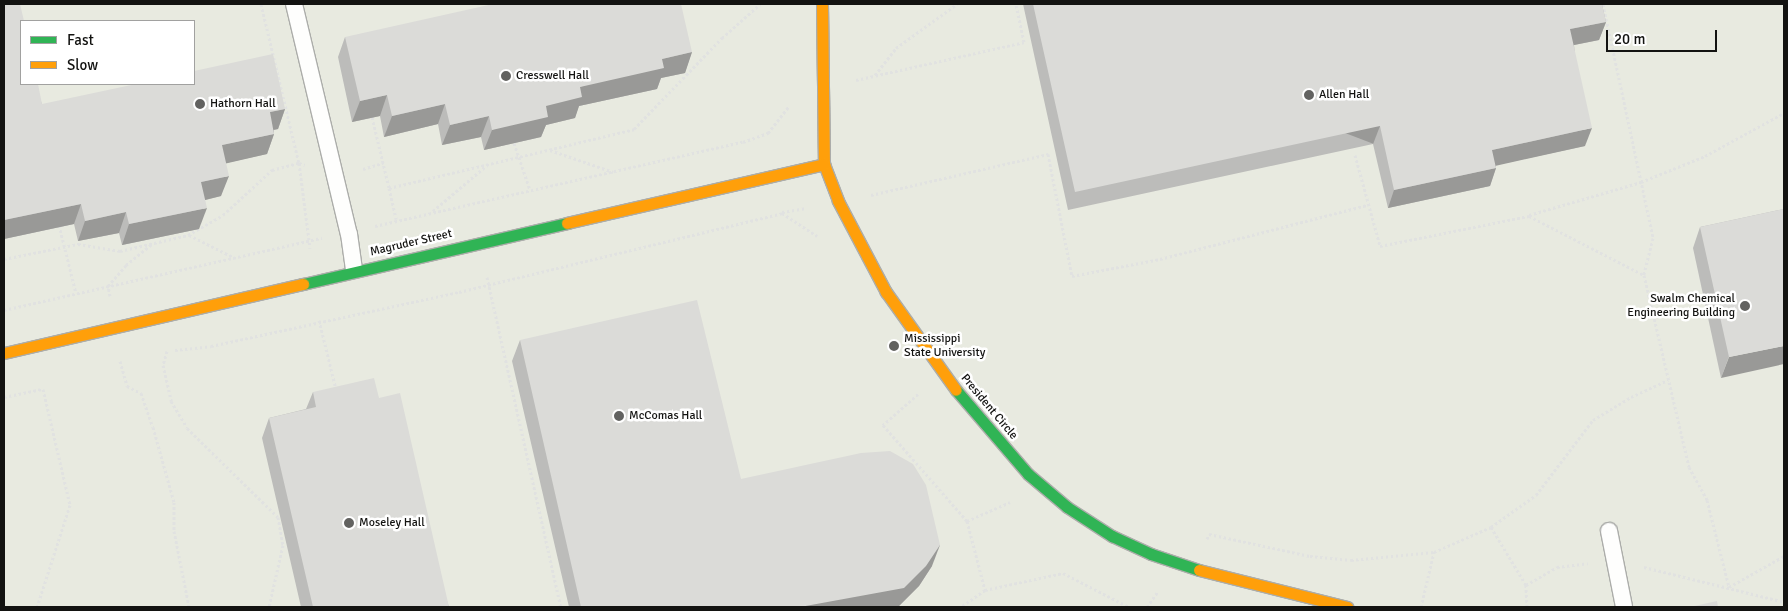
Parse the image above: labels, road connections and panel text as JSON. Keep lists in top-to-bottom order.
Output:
{
  "streets": {
    "street": ["Magruder Street", "President Circle"]
  },
  "crossings": [
    ["Magruder Street", "President Circle"]
  ],
  "places": [
    "Cresswell Hall",
    "Allen Hall",
    "Hathorn Hall",
    "Swalm Chemical Engineering Building",
    "Mississippi State University",
    "McComas Hall",
    "Moseley Hall"
  ],
  "legend": ["Fast", "Slow"],
  "scale_bar": "20 m"
}
